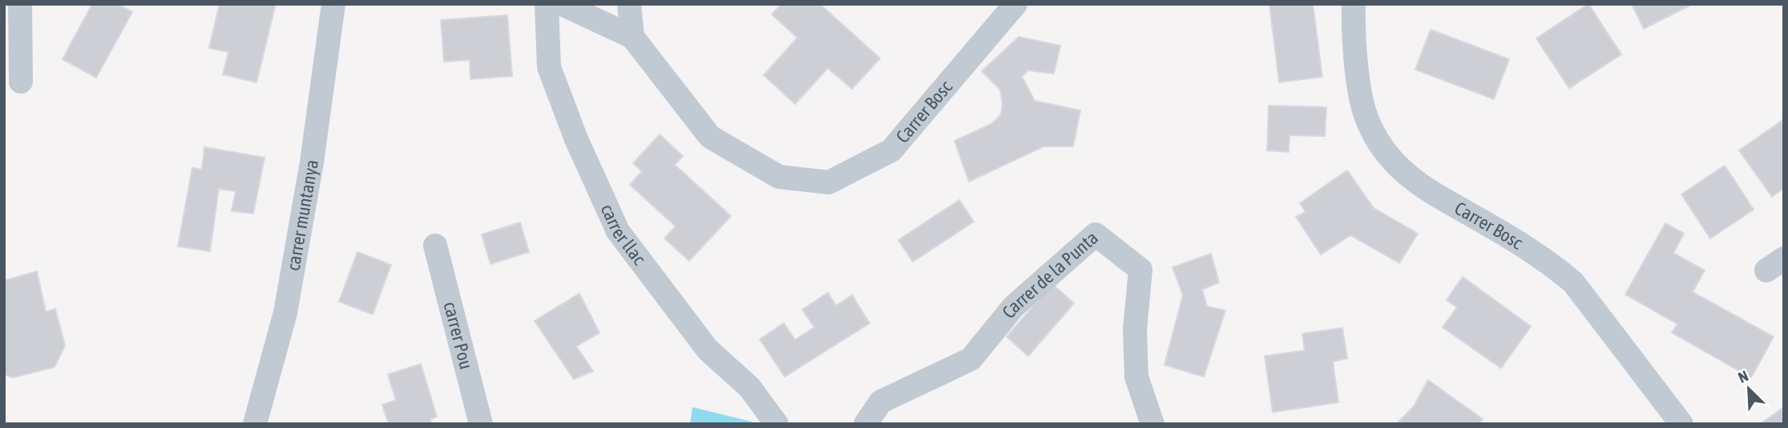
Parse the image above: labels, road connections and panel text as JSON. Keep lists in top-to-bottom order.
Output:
{
  "streets": {
    "street": [
      "Carrer Bosc",
      "carrer muntanya",
      "carrer llac",
      "Carrer de la Punta",
      "carrer Pou"
    ]
  },
  "north": "top left"
}
